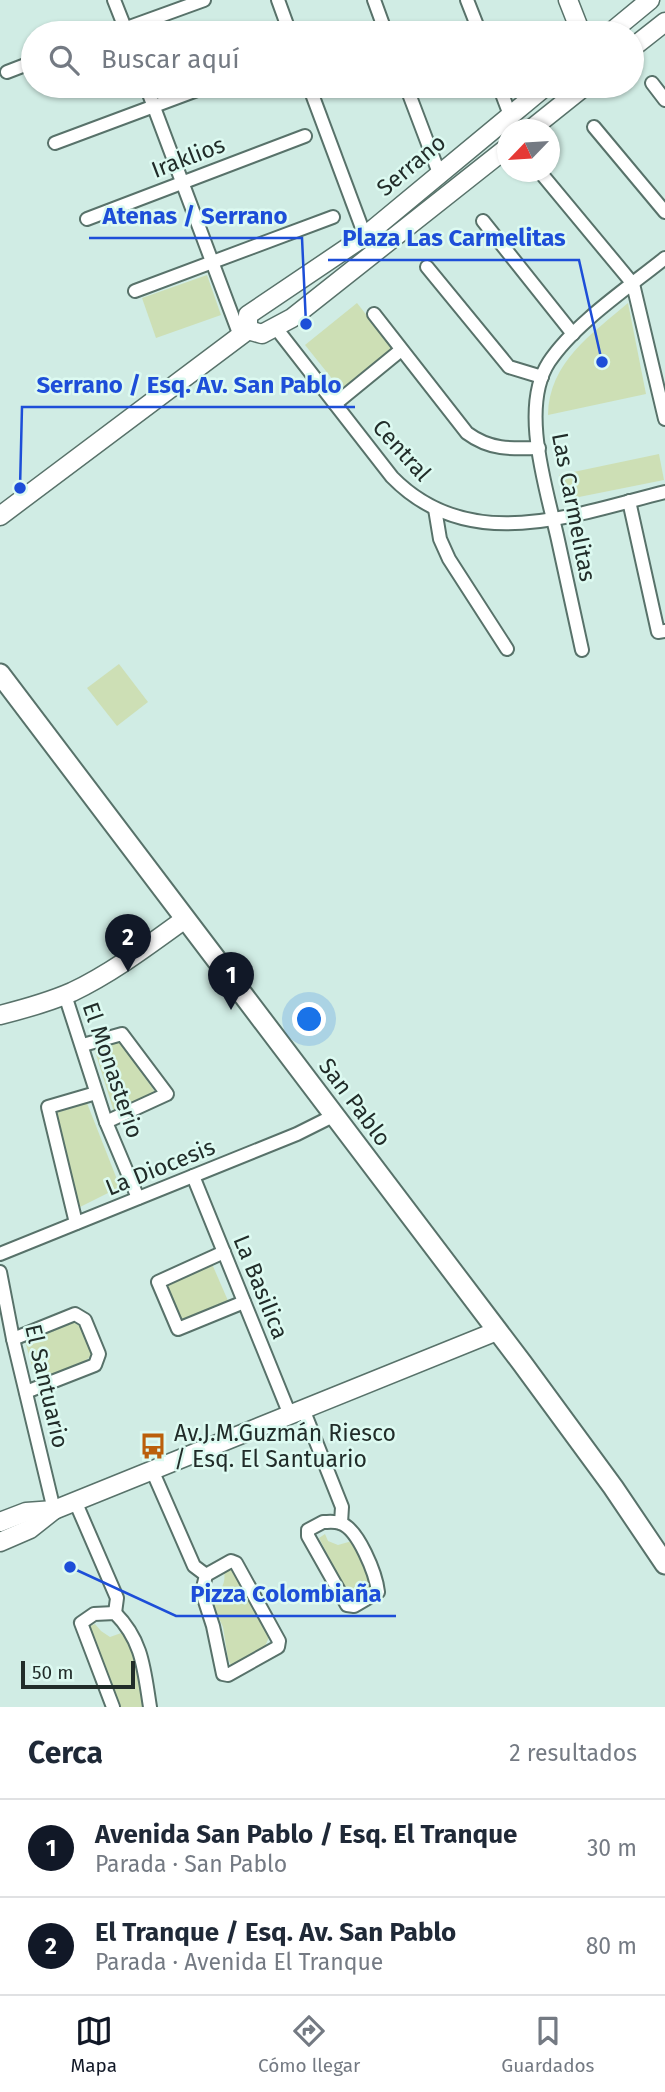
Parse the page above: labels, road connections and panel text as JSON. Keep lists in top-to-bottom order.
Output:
{
  "streets": {
    "main road": ["Serrano", "San Pablo"],
    "street": [
      "Iraklios",
      "Central",
      "Las Carmelitas",
      "El Monasterio",
      "La Diocesis",
      "La Basilica",
      "El Santuario"
    ]
  },
  "crossings": [
    ["Serrano", "Central"],
    ["Central", "Las Carmelitas"],
    ["El Monasterio", "La Diocesis"],
    ["San Pablo", "La Diocesis"],
    ["La Diocesis", "La Basilica"]
  ],
  "places": {
    "other": [
      "Atenas / Serrano",
      "Plaza Las Carmelitas",
      "Serrano / Esq. Av. San Pablo",
      "Pizza Colombiaña"
    ],
    "bus stop": ["Av.J.M.Guzmán Riesco / Esq. El Santuario"]
  },
  "scale_bar": "50 m",
  "north": "bottom left",
  "page": {
    "search": "Buscar aquí",
    "pins": ["2", "1"],
    "scale": "50 m",
    "heading": ["Cerca", "2 resultados"],
    "list": [
      {
        "mark": "1",
        "name": "Avenida San Pablo / Esq. El Tranque",
        "note": "Parada · San Pablo",
        "value": "30 m"
      },
      {
        "mark": "2",
        "name": "El Tranque / Esq. Av. San Pablo",
        "note": "Parada · Avenida El Tranque",
        "value": "80 m"
      }
    ],
    "nav": ["Mapa", "Cómo llegar", "Guardados"]
  }
}
